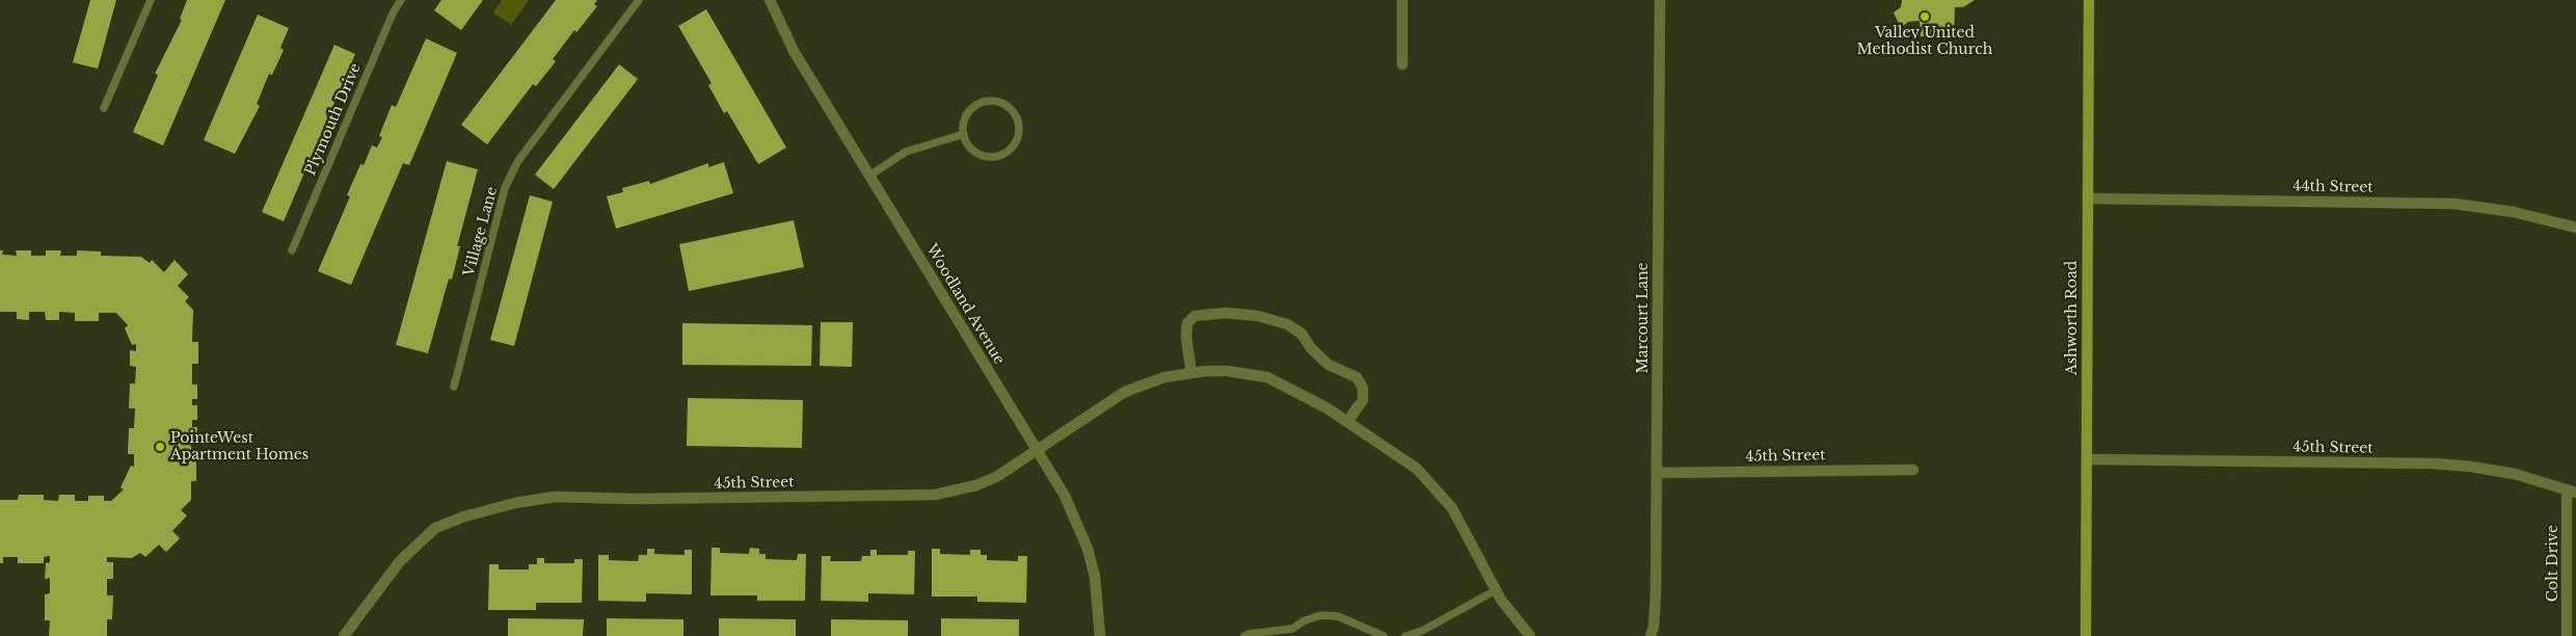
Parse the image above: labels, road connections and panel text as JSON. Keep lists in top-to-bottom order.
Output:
{
  "streets": {
    "main road": ["Ashworth Road"],
    "street": [
      "44th Street",
      "Woodland Avenue",
      "Marcourt Lane",
      "45th Street",
      "Colt Drive"
    ],
    "lane": ["Plymouth Drive", "Village Lane"]
  },
  "crossings": [
    ["44th Street", "Ashworth Road"],
    ["Woodland Avenue", "45th Street"],
    ["Marcourt Lane", "45th Street"],
    ["Ashworth Road", "45th Street"],
    ["45th Street", "Colt Drive"]
  ],
  "places": ["Valley United Methodist Church", "PointeWest Apartment Homes"]
}
